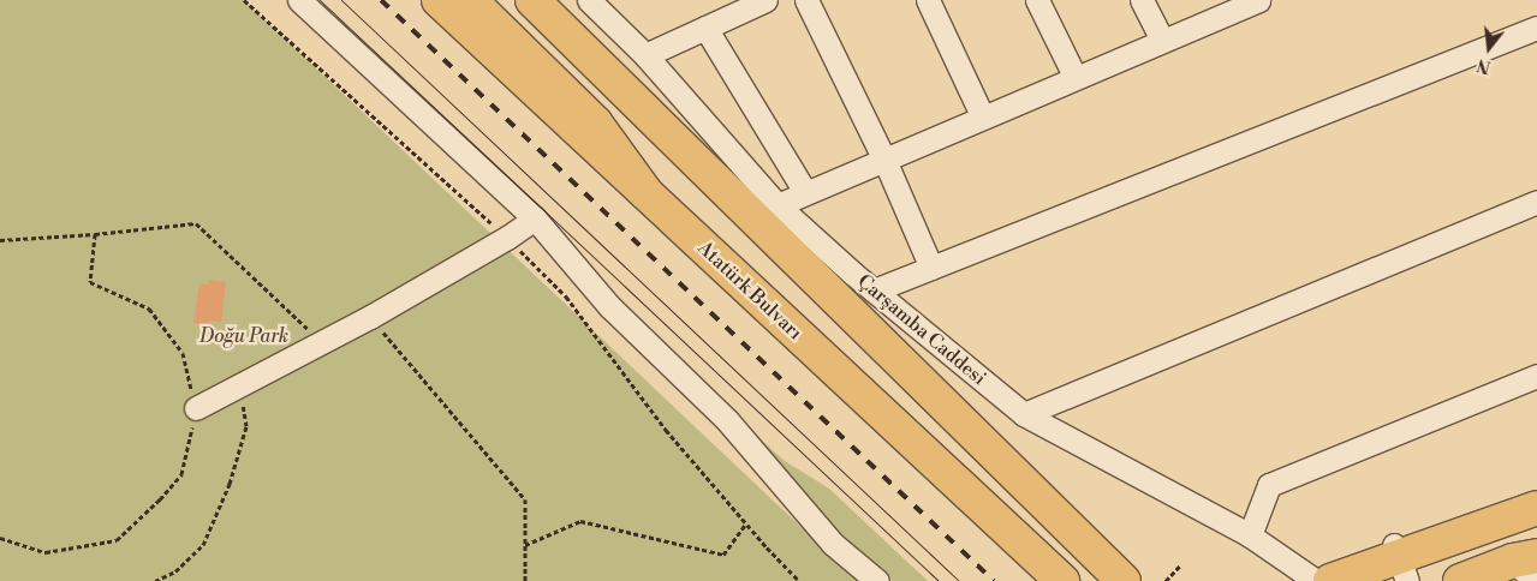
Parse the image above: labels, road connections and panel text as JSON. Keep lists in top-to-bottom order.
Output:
{
  "streets": {
    "main road": ["Atatürk Bulvarı"],
    "street": ["Çarşamba Caddesi"]
  },
  "parks": ["Doğu Park"],
  "north": "bottom"
}
